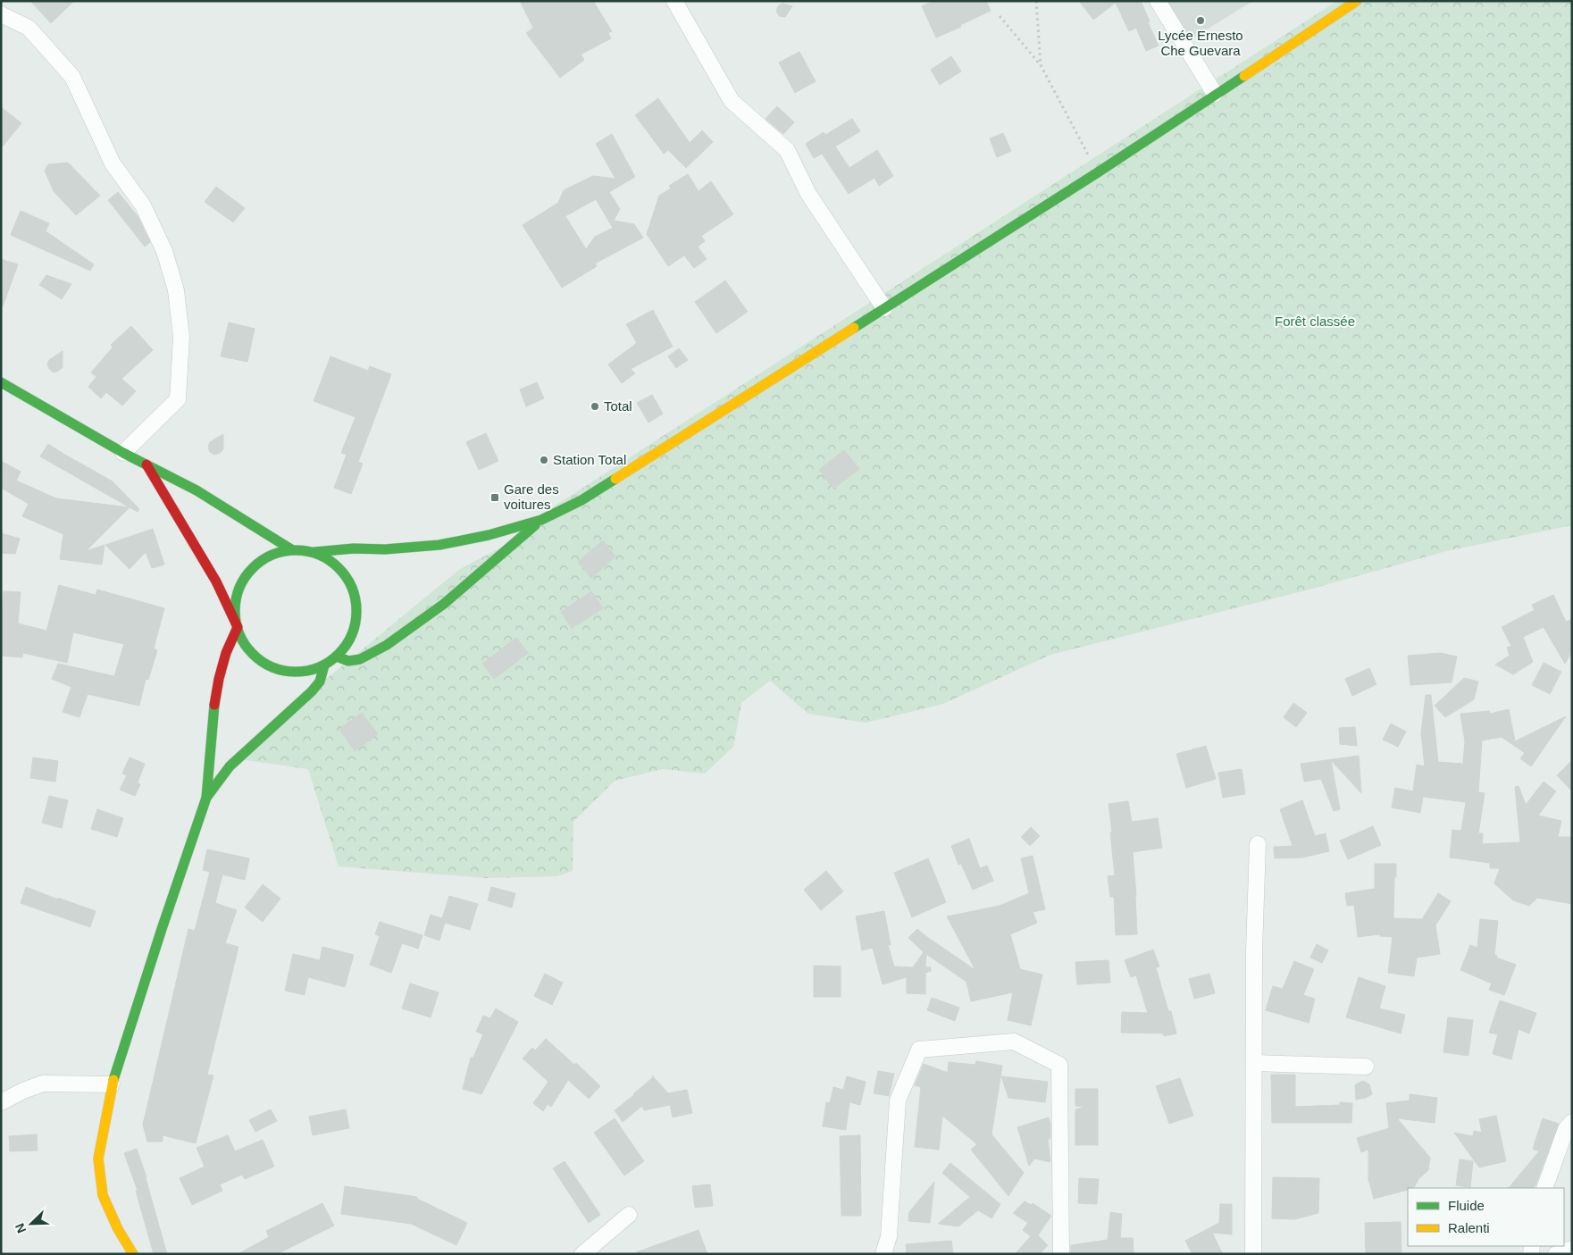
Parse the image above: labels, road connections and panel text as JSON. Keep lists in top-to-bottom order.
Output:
{
  "parks": ["Forêt classée"],
  "places": {
    "other": ["Lycée Ernesto Che Guevara", "Total", "Station Total"],
    "transit": ["Gare des voitures"]
  },
  "legend": ["Fluide", "Ralenti"],
  "north": "bottom left"
}
